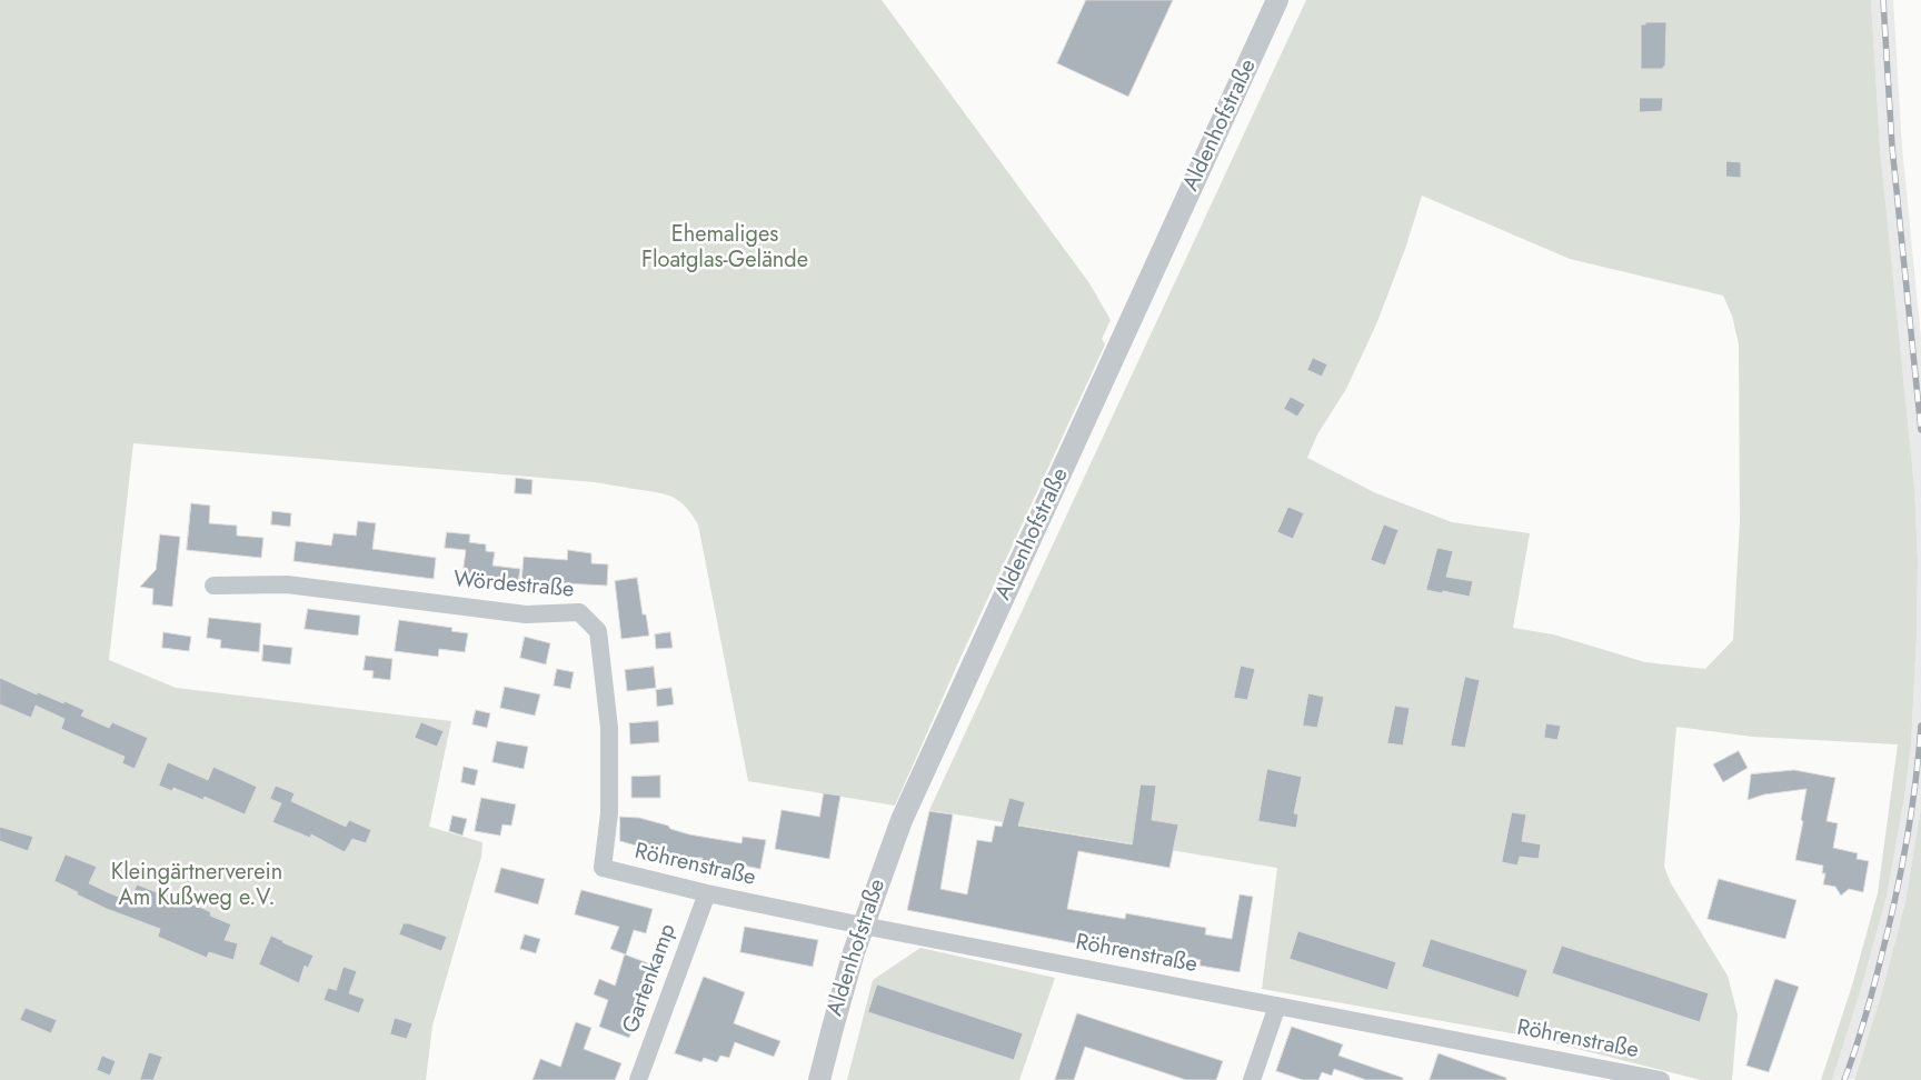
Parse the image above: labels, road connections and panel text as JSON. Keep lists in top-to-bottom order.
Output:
{
  "streets": {
    "street": [
      "Aldenhofstraße",
      "Wördestraße",
      "Röhrenstraße",
      "Gartenkamp"
    ]
  },
  "crossings": [
    ["Aldenhofstraße", "Röhrenstraße"],
    ["Wördestraße", "Röhrenstraße"],
    ["Röhrenstraße", "Gartenkamp"]
  ],
  "parks": ["Ehemaliges Floatglas-Gelände", "Kleingärtnerverein Am Kußweg e.V."]
}
